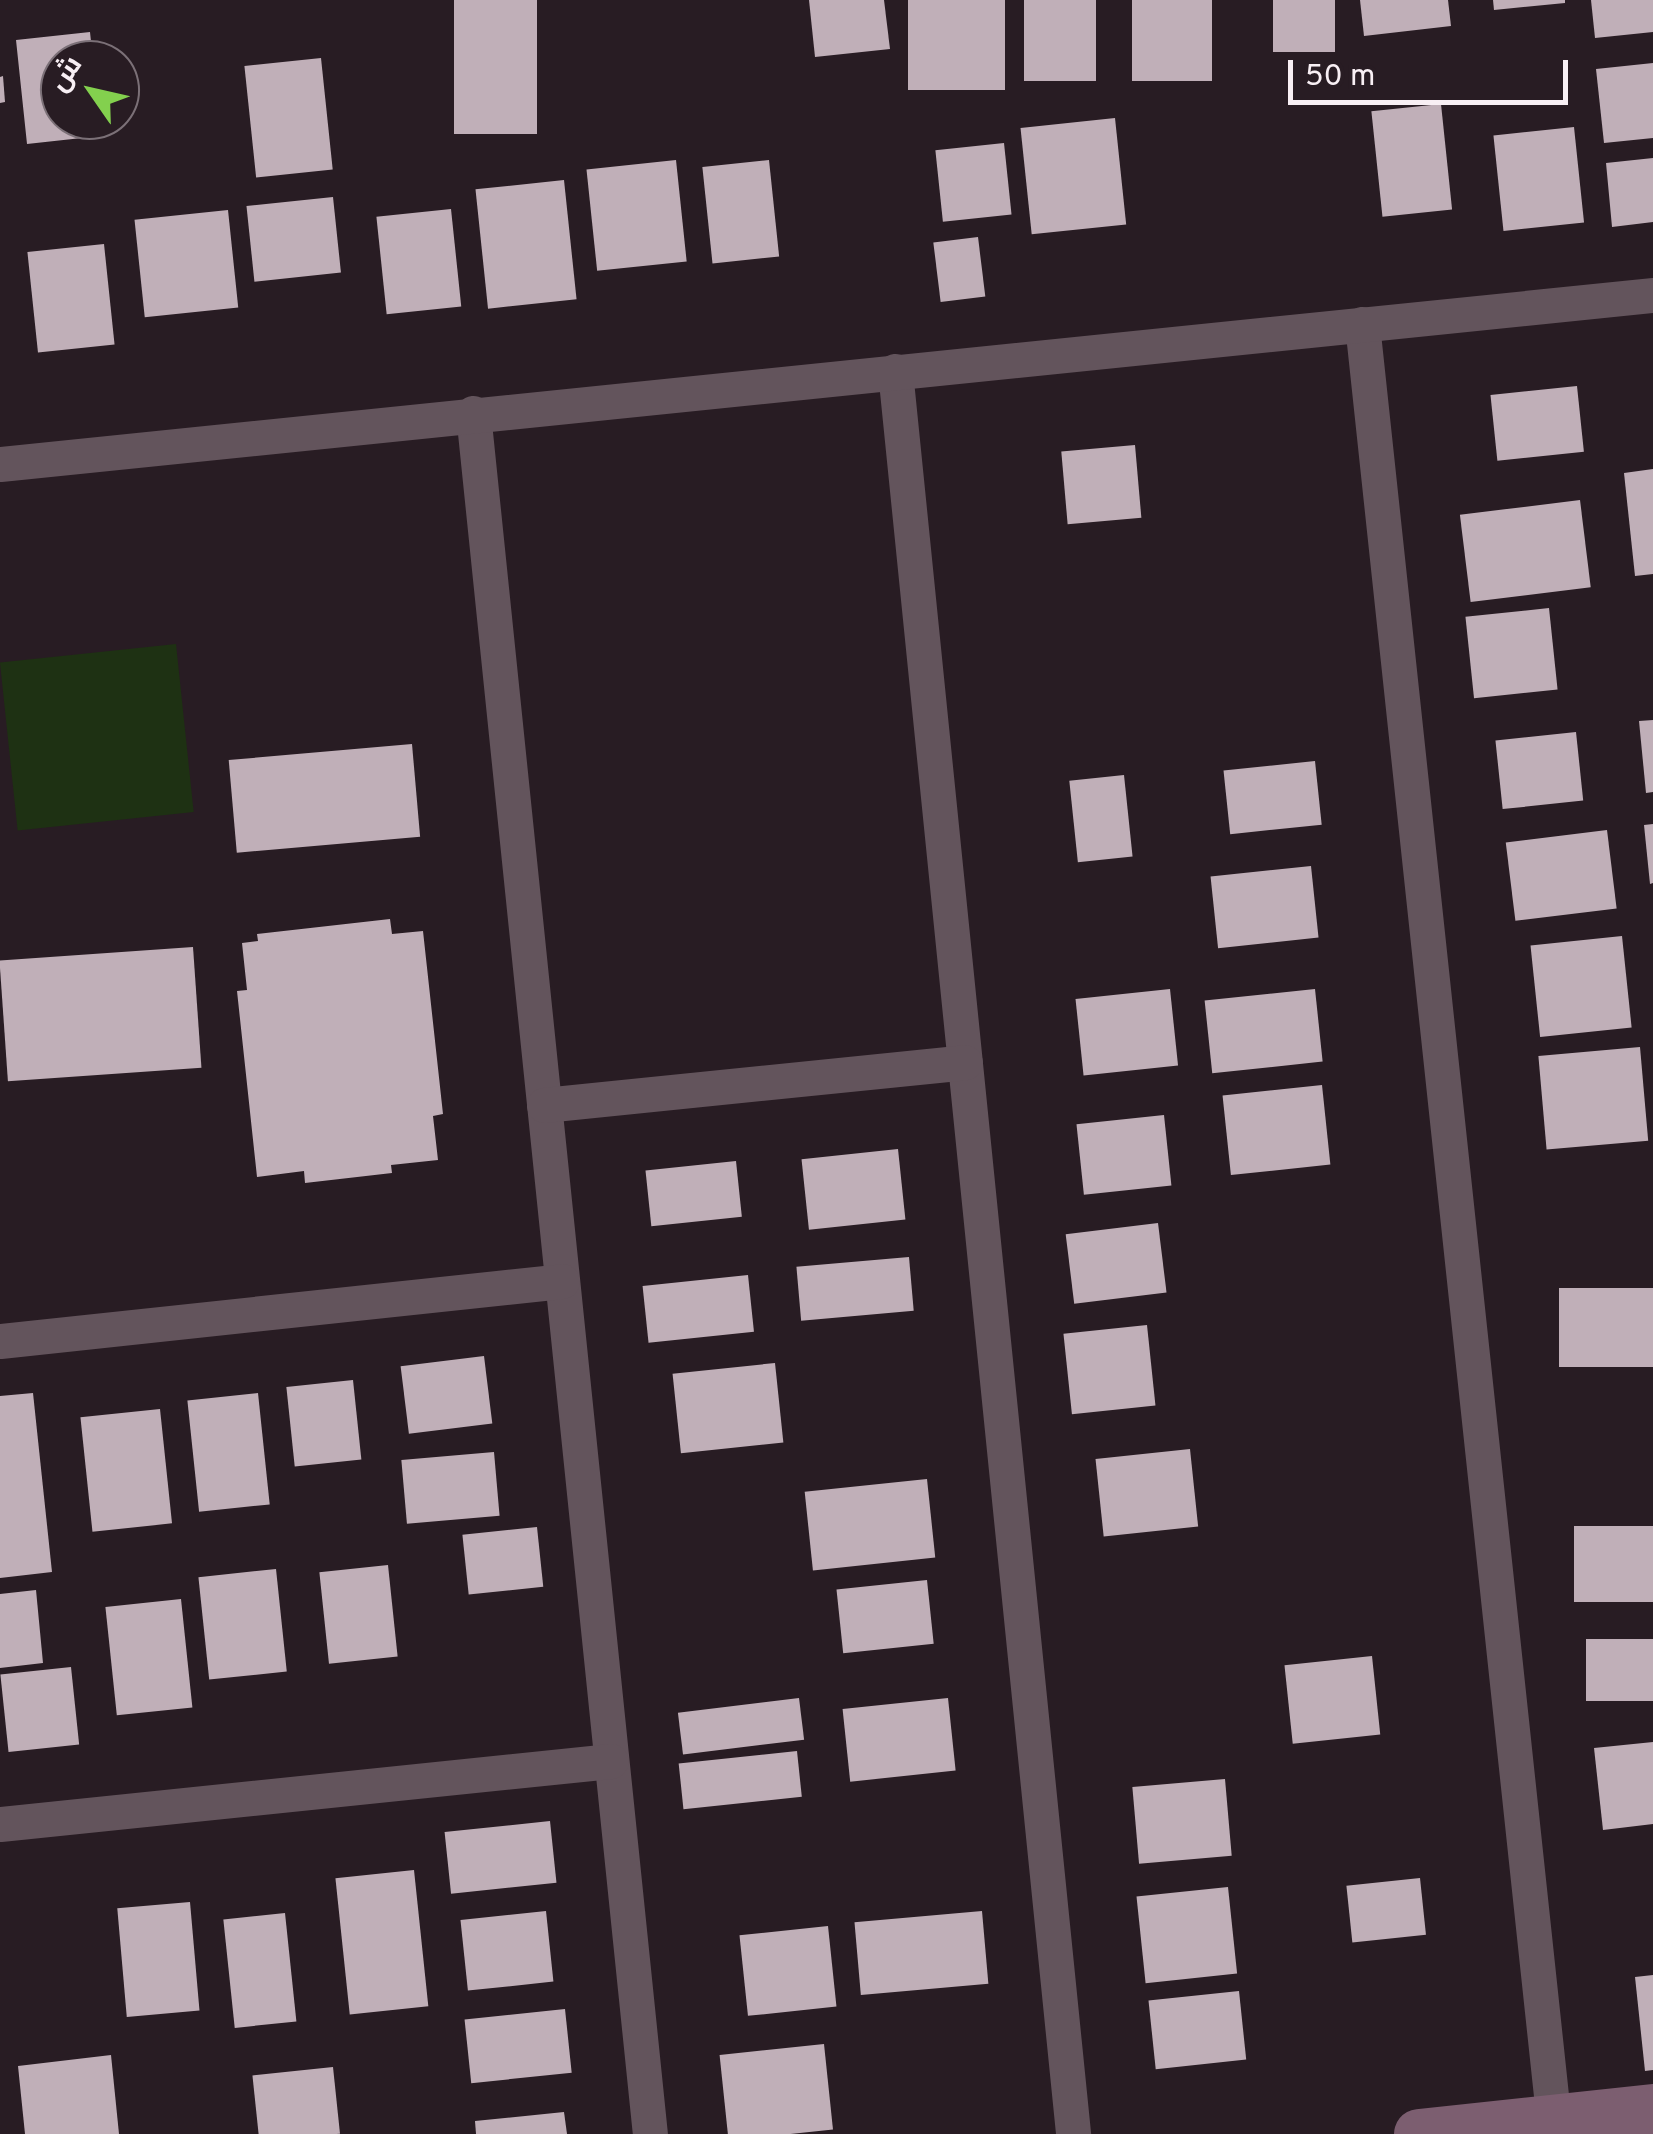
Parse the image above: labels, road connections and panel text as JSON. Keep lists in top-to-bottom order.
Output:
{
  "scale_bar": "50 m",
  "north": "top left"
}
